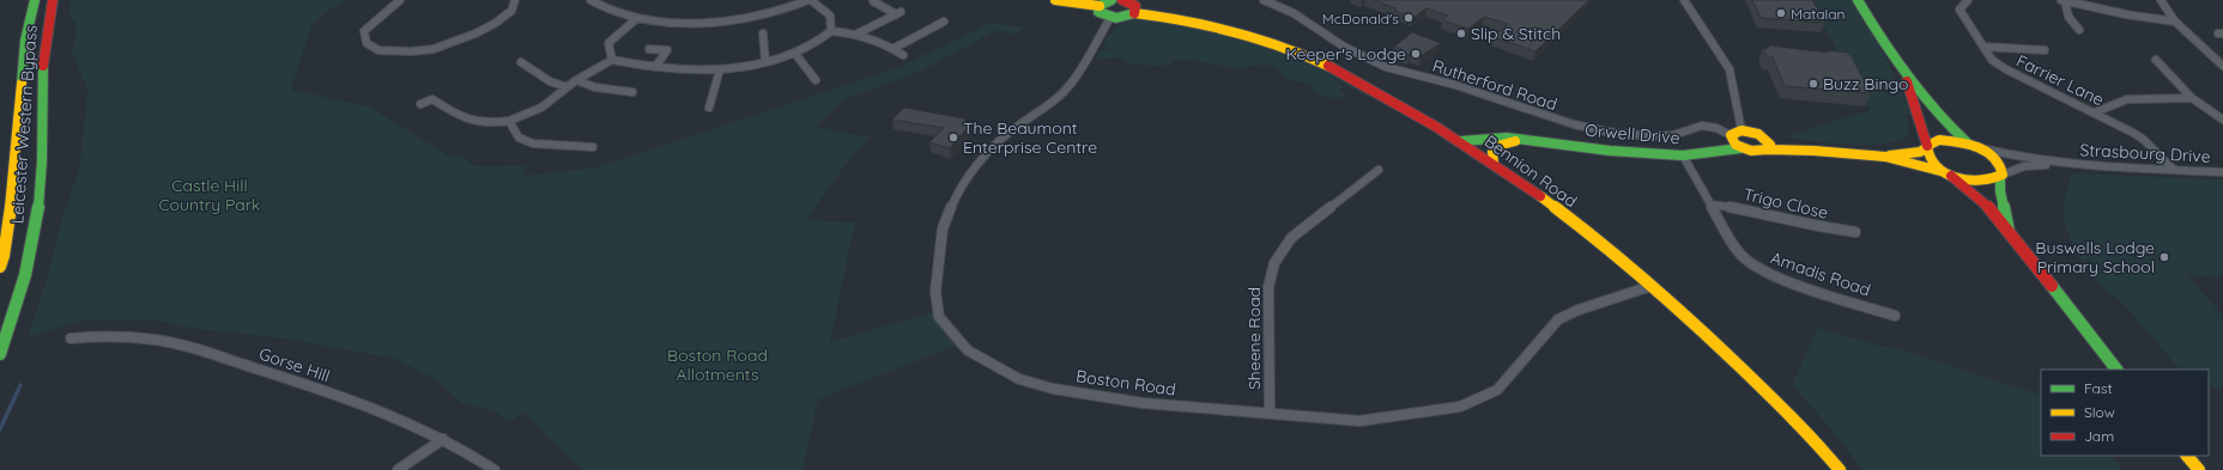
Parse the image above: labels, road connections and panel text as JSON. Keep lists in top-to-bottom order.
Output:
{
  "streets": {
    "main road": ["Leicester Western Bypass", "Orwell Drive", "Bennion Road"],
    "street": [
      "Farrier Lane",
      "Rutherford Road",
      "Strasbourg Drive",
      "Trigo Close",
      "Amadis Road",
      "Sheene Road",
      "Gorse Hill",
      "Boston Road"
    ]
  },
  "crossings": [
    ["Farrier Lane", "Strasbourg Drive"],
    ["Orwell Drive", "Bennion Road"],
    ["Orwell Drive", "Amadis Road"],
    ["Bennion Road", "Boston Road"],
    ["Trigo Close", "Amadis Road"],
    ["Sheene Road", "Boston Road"]
  ],
  "parks": ["Castle Hill Country Park", "Boston Road Allotments"],
  "places": [
    "Matalan",
    "McDonald's",
    "Slip & Stitch",
    "Keeper's Lodge",
    "Buzz Bingo",
    "The Beaumont Enterprise Centre",
    "Buswells Lodge Primary School"
  ],
  "legend": ["Fast", "Slow", "Jam"]
}
